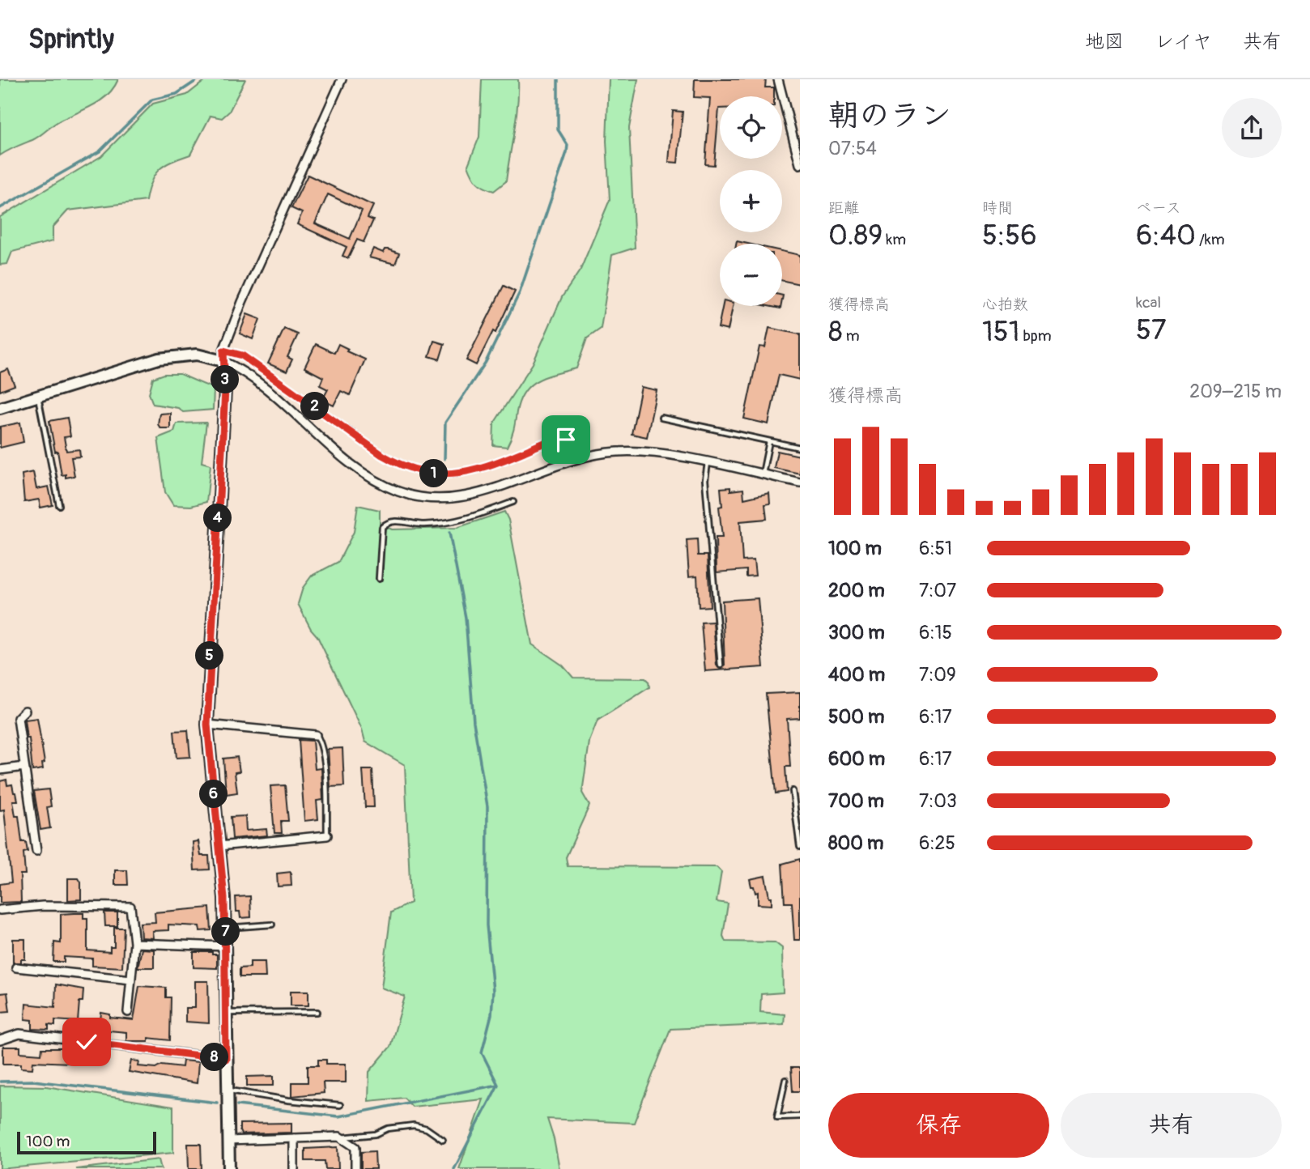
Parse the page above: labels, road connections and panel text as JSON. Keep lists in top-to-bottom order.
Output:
{
  "scale_bar": "100 m",
  "page": {
    "header": "Sprintly",
    "nav": ["地図", "レイヤ", "共有"],
    "heading": ["朝のラン", "07:54"],
    "map_buttons": ["+", "−"],
    "stats": [
      ["距離", "0.89 km"],
      ["時間", "5:56"],
      ["ペース", "6:40 /km"],
      ["獲得標高", "8 m"],
      ["心拍数", "151 bpm"],
      ["kcal", "57"]
    ],
    "pins": [
      "3",
      "2",
      "1",
      "4",
      "5",
      "6",
      "7",
      "8"
    ],
    "chart": ["獲得標高", "209–215 m"],
    "list": [
      {
        "name": "100 m",
        "note": "6:51"
      },
      {
        "name": "200 m",
        "note": "7:07"
      },
      {
        "name": "300 m",
        "note": "6:15"
      },
      {
        "name": "400 m",
        "note": "7:09"
      },
      {
        "name": "500 m",
        "note": "6:17"
      },
      {
        "name": "600 m",
        "note": "6:17"
      },
      {
        "name": "700 m",
        "note": "7:03"
      },
      {
        "name": "800 m",
        "note": "6:25"
      }
    ],
    "buttons": ["保存", "共有"],
    "scale": "100 m"
  }
}
